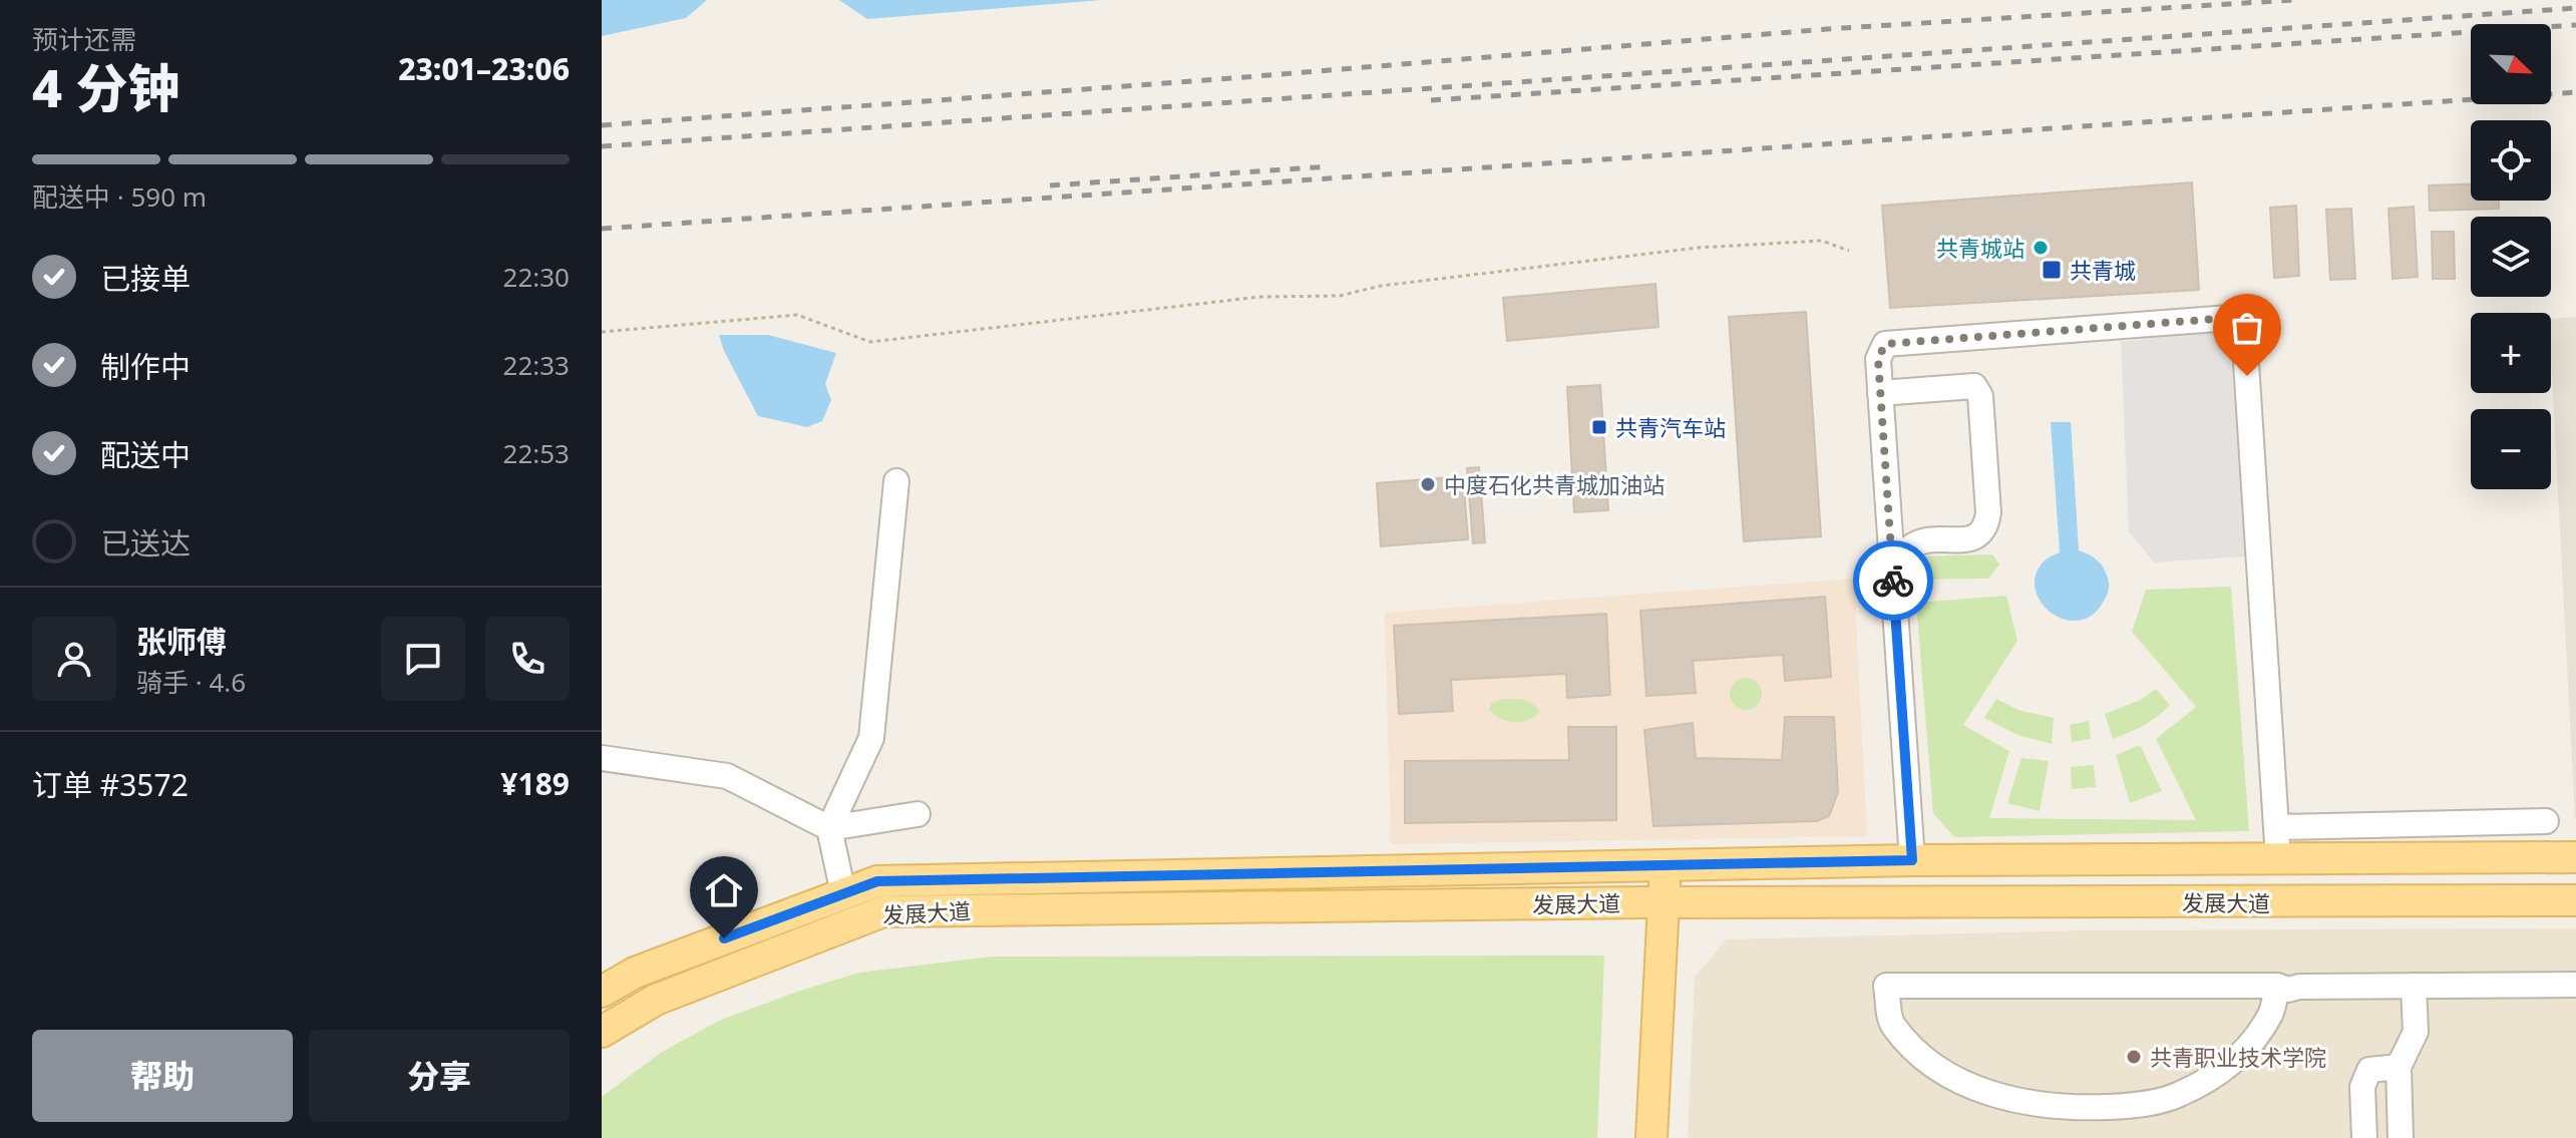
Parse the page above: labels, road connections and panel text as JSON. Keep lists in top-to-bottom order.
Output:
{
  "streets": {
    "main road": ["发展大道"]
  },
  "places": {
    "other": ["共青城站", "中度石化共青城加油站", "共青职业技术学院"],
    "transit": ["共青城", "共青汽车站"]
  },
  "north": "bottom right",
  "page": {
    "heading": ["4 分钟", "预计还需", "23:01–23:06"],
    "panel": [
      "张师傅",
      "骑手 · 4.6",
      "订单 #3572",
      "¥189"
    ],
    "map_buttons": ["+", "−"],
    "bar": "配送中 · 590 m",
    "list": [
      ["已接单", "22:30"],
      ["制作中", "22:33"],
      ["配送中", "22:53"],
      "已送达"
    ],
    "buttons": ["帮助", "分享"]
  }
}
